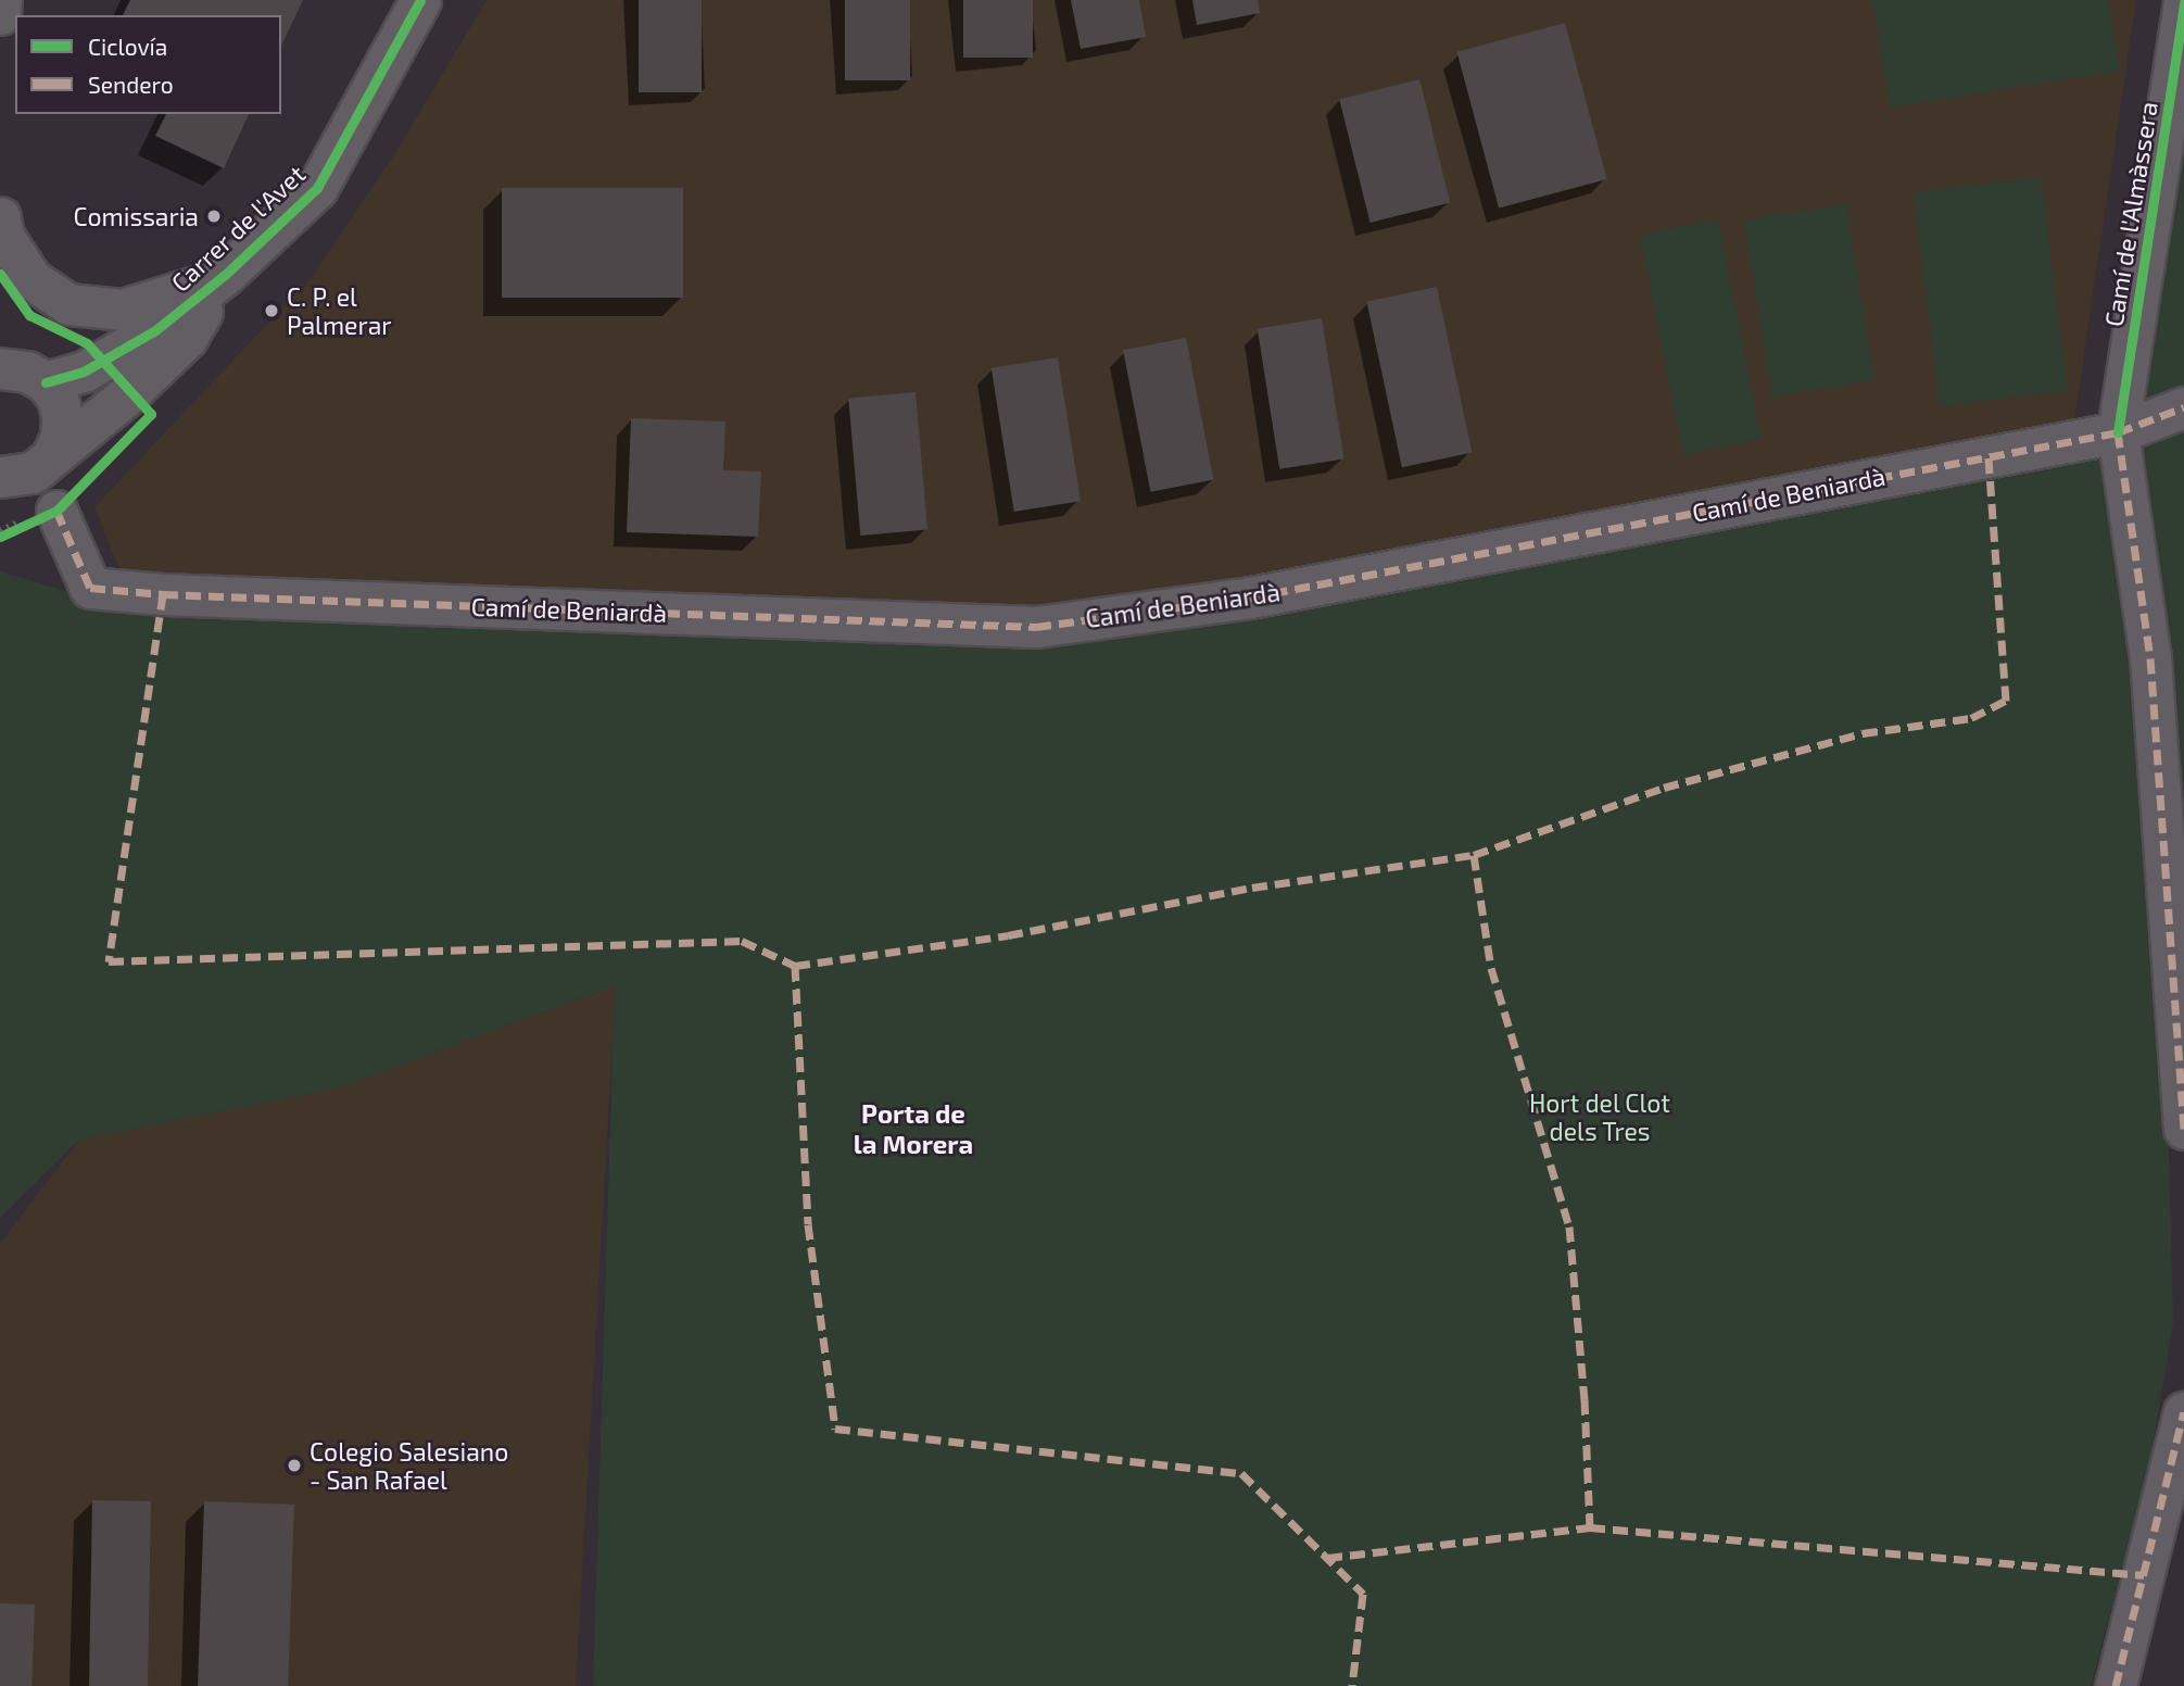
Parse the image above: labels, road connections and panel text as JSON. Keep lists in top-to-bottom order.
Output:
{
  "streets": {
    "street": ["Camí de l'Almàssera", "Carrer de l'Avet", "Camí de Beniardà"]
  },
  "crossings": [
    ["Camí de l'Almàssera", "Camí de Beniardà"]
  ],
  "districts": ["Porta de la Morera"],
  "parks": ["Hort del Clot dels Tres"],
  "places": ["Comissaria", "C. P. el Palmerar", "Colegio Salesiano - San Rafael"],
  "legend": ["Ciclovía", "Sendero"]
}
